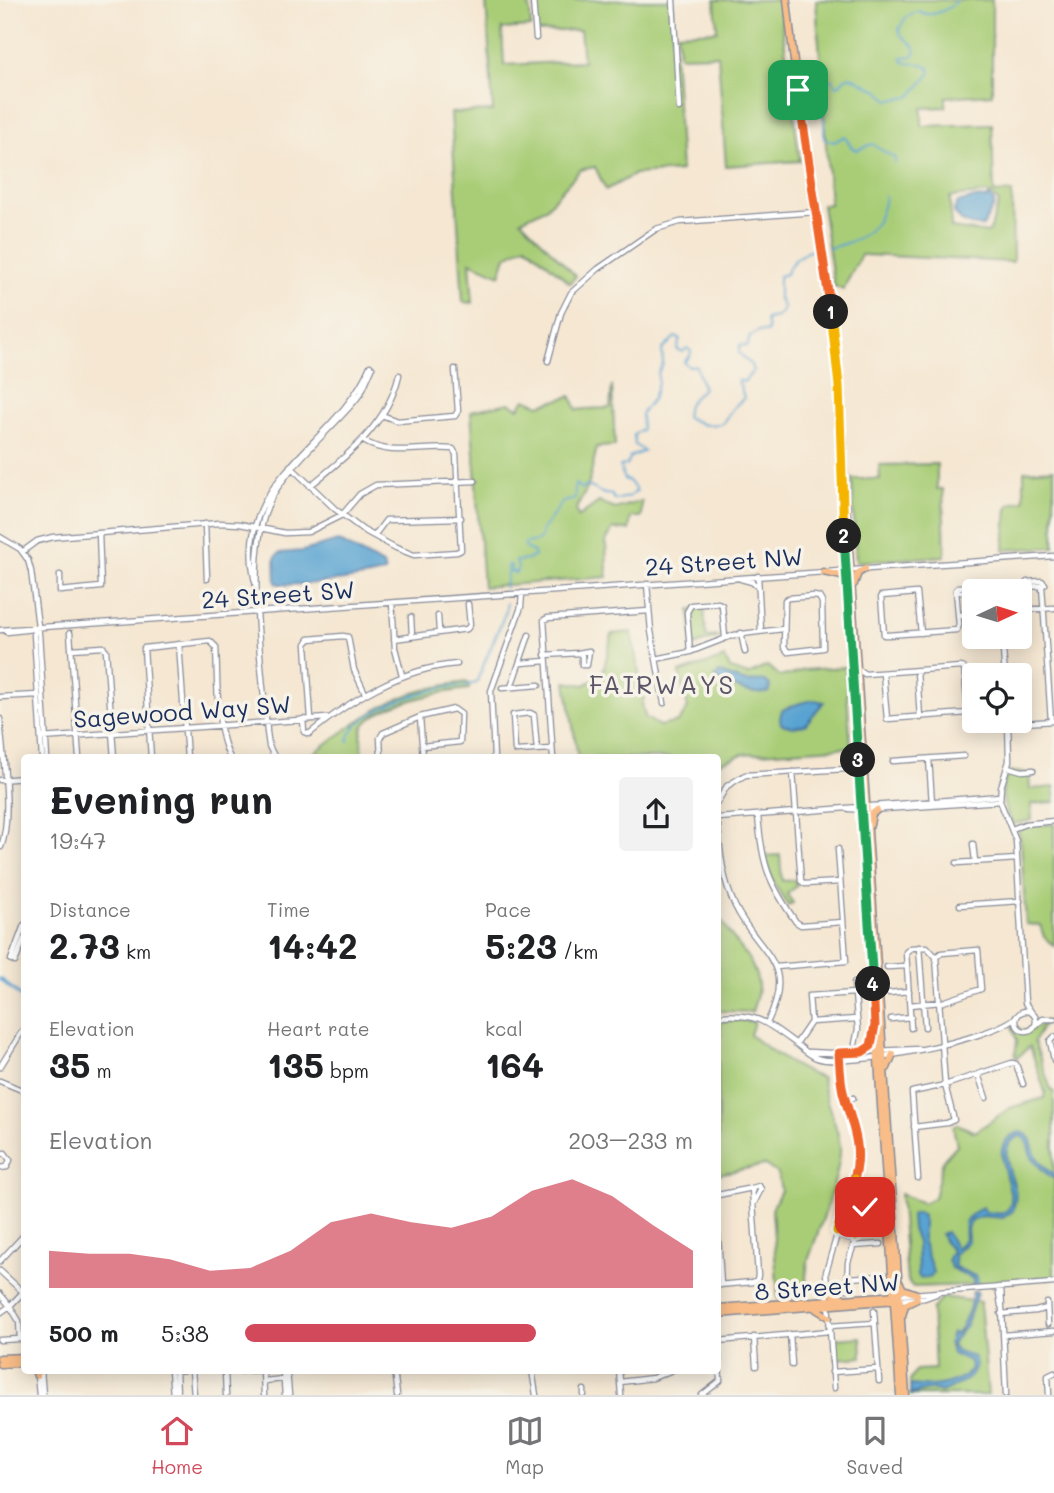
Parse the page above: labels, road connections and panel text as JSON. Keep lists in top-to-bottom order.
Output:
{
  "streets": {
    "main road": ["8 Street NW"],
    "street": ["24 Street NW", "24 Street SW", "Sagewood Way SW"]
  },
  "crossings": [
    ["24 Street NW", "24 Street SW"]
  ],
  "districts": ["FAIRWAYS"],
  "north": "right",
  "page": {
    "pins": [
      "1",
      "2",
      "3",
      "4"
    ],
    "heading": ["Evening run", "19:47"],
    "stats": [
      ["Distance", "2.73 km"],
      ["Time", "14:42"],
      ["Pace", "5:23 /km"],
      ["Elevation", "35 m"],
      ["Heart rate", "135 bpm"],
      ["kcal", "164"]
    ],
    "chart": ["Elevation", "203–233 m"],
    "list": [
      {
        "name": "500 m",
        "note": "5:38"
      }
    ],
    "tabs": ["Home", "Map", "Saved"]
  }
}
